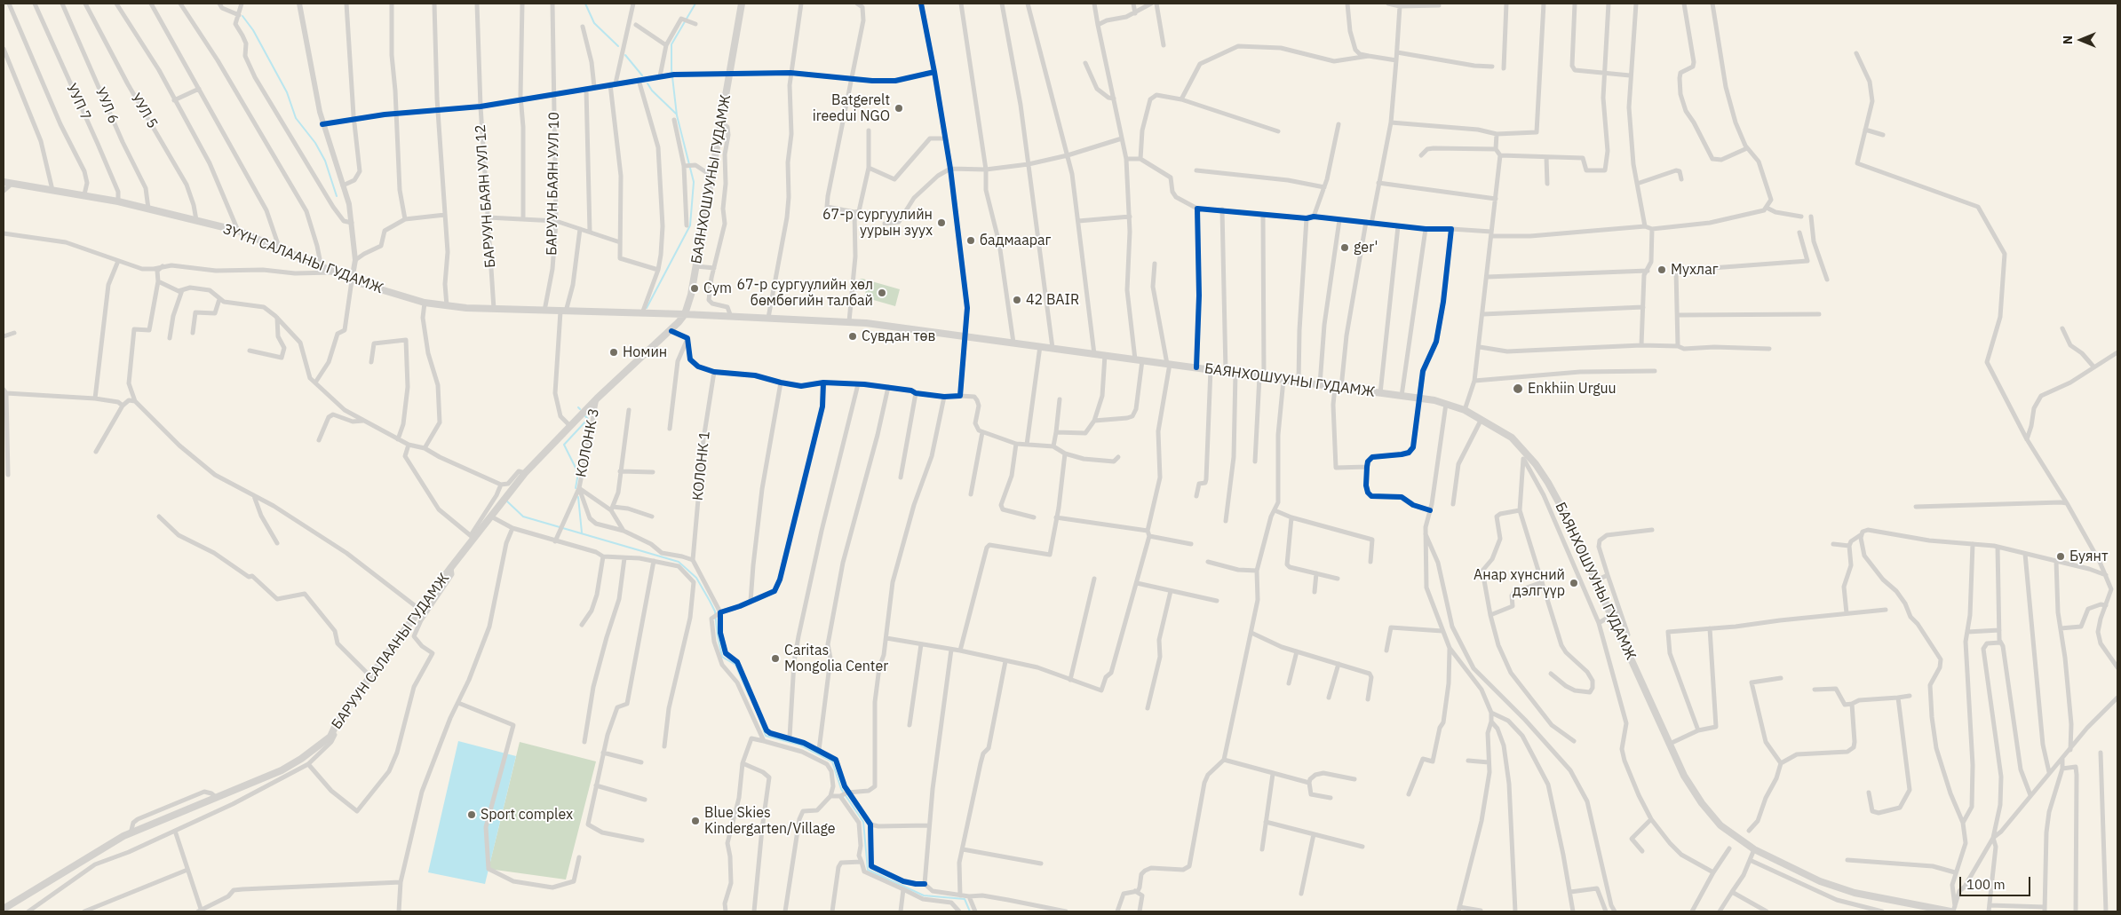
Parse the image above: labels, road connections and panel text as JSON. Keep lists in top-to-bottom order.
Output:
{
  "streets": {
    "main road": ["БАЯНХОШУУНЫ ГУДАМЖ", "ЗҮҮН САЛААНЫ ГУДАМЖ", "БАРУУН САЛААНЫ ГУДАМЖ"],
    "street": [
      "УУП 7",
      "УУЛ 6",
      "УУЛ 5",
      "БАРУУН БАЯН УУЛ 10",
      "БАРУУН БАЯН УУЛ 12",
      "КОЛОНК 3",
      "КОЛОНК 1"
    ]
  },
  "crossings": [
    ["УУП 7", "ЗҮҮН САЛААНЫ ГУДАМЖ"],
    ["УУЛ 6", "ЗҮҮН САЛААНЫ ГУДАМЖ"],
    ["УУЛ 5", "ЗҮҮН САЛААНЫ ГУДАМЖ"],
    ["БАЯНХОШУУНЫ ГУДАМЖ", "ЗҮҮН САЛААНЫ ГУДАМЖ"],
    ["БАЯНХОШУУНЫ ГУДАМЖ", "БАРУУН САЛААНЫ ГУДАМЖ"],
    ["БАРУУН БАЯН УУЛ 10", "ЗҮҮН САЛААНЫ ГУДАМЖ"],
    ["БАРУУН БАЯН УУЛ 12", "ЗҮҮН САЛААНЫ ГУДАМЖ"],
    ["ЗҮҮН САЛААНЫ ГУДАМЖ", "БАРУУН САЛААНЫ ГУДАМЖ"],
    ["КОЛОНК 3", "БАРУУН САЛААНЫ ГУДАМЖ"]
  ],
  "places": [
    "Batgerelt ireedui NGO",
    "67-р сургуулийн уурын зуух",
    "бадмаараг",
    "ger'",
    "Мухлаг",
    "Cym",
    "67-р сургуулийн хөл бөмбөгийн талбай",
    "42 BAIR",
    "Сувдан төв",
    "Номин",
    "Enkhiin Urguu",
    "Буянт",
    "Анар хүнсний дэлгүүр",
    "Caritas Mongolia Center",
    "Sport complex",
    "Blue Skies Kindergarten/Village"
  ],
  "scale_bar": "100 m",
  "north": "left"
}
